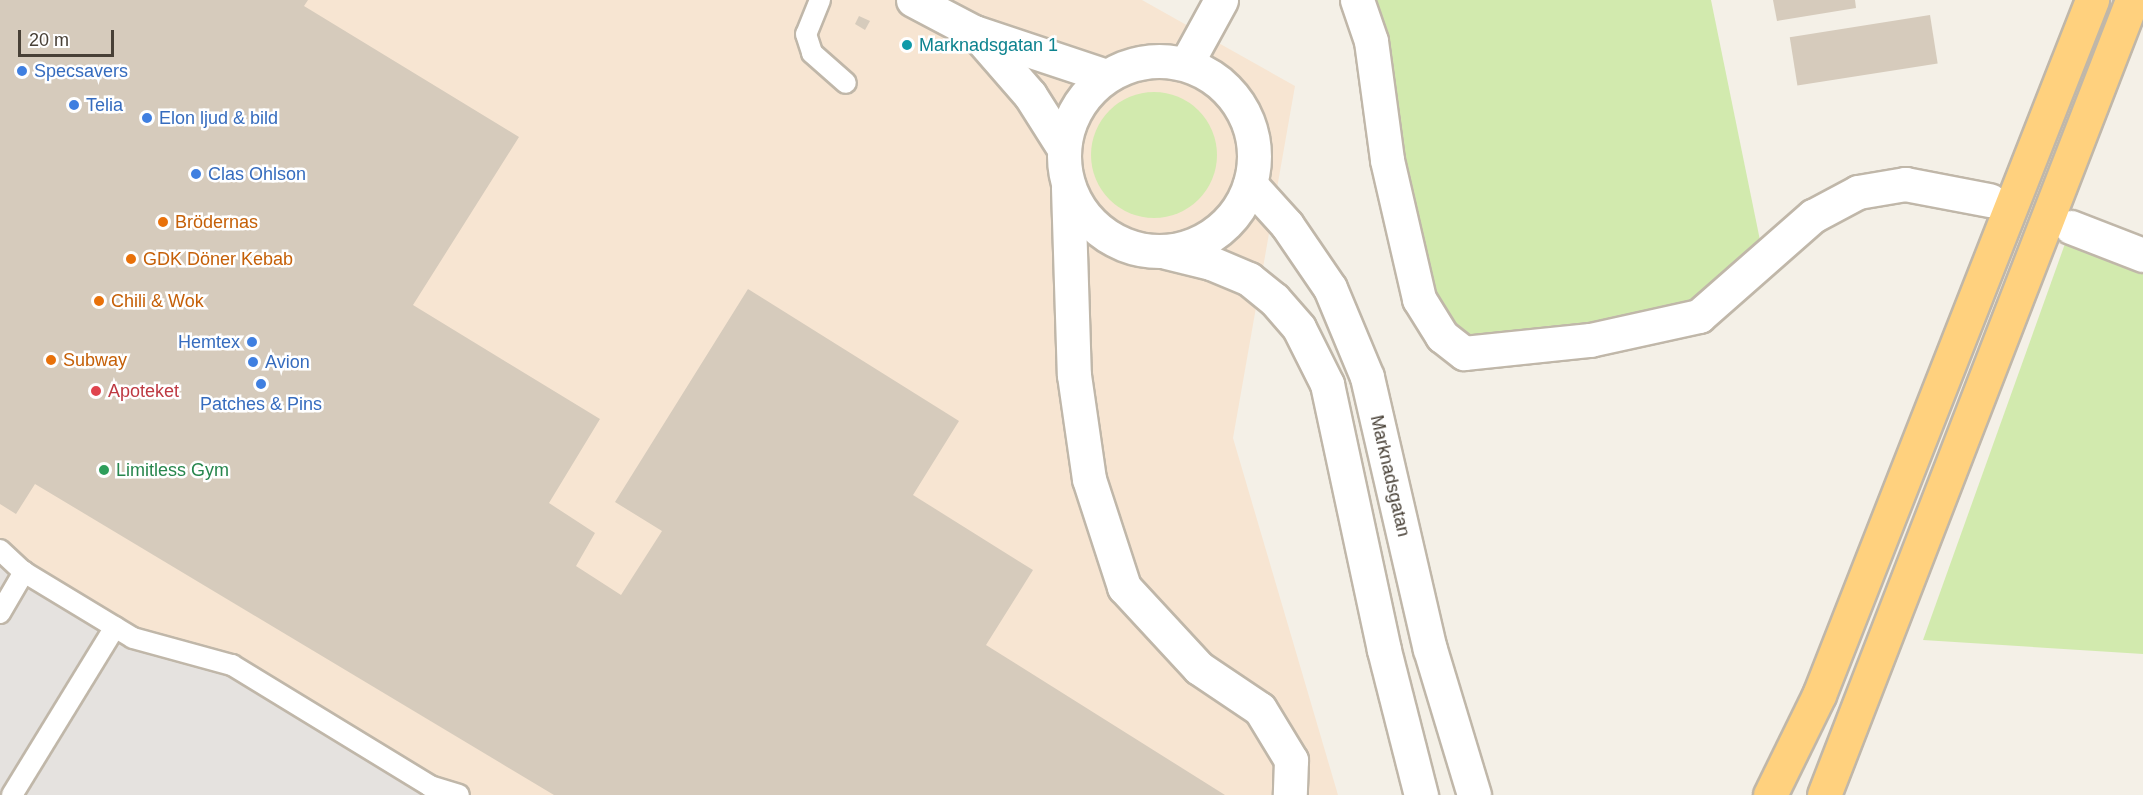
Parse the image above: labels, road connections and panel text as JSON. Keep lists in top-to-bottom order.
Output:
{
  "streets": {
    "street": ["Marknadsgatan"]
  },
  "places": [
    "Marknadsgatan 1",
    "Specsavers",
    "Telia",
    "Elon ljud & bild",
    "Clas Ohlson",
    "Brödernas",
    "GDK Döner Kebab",
    "Chili & Wok",
    "Hemtex",
    "Subway",
    "Avion",
    "Patches & Pins",
    "Apoteket",
    "Limitless Gym"
  ],
  "scale_bar": "20 m"
}
